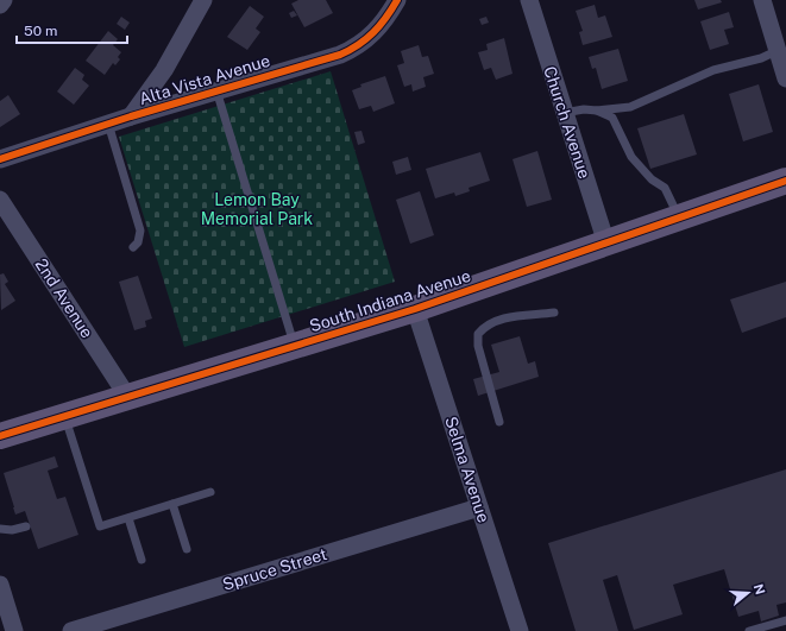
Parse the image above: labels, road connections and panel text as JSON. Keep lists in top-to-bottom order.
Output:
{
  "streets": {
    "main road": ["South Indiana Avenue"],
    "street": [
      "Alta Vista Avenue",
      "Church Avenue",
      "2nd Avenue",
      "Selma Avenue",
      "Spruce Street"
    ]
  },
  "crossings": [
    ["Church Avenue", "South Indiana Avenue"],
    ["2nd Avenue", "South Indiana Avenue"],
    ["South Indiana Avenue", "Selma Avenue"],
    ["Selma Avenue", "Spruce Street"]
  ],
  "parks": ["Lemon Bay Memorial Park"],
  "scale_bar": "50 m",
  "north": "right"
}
